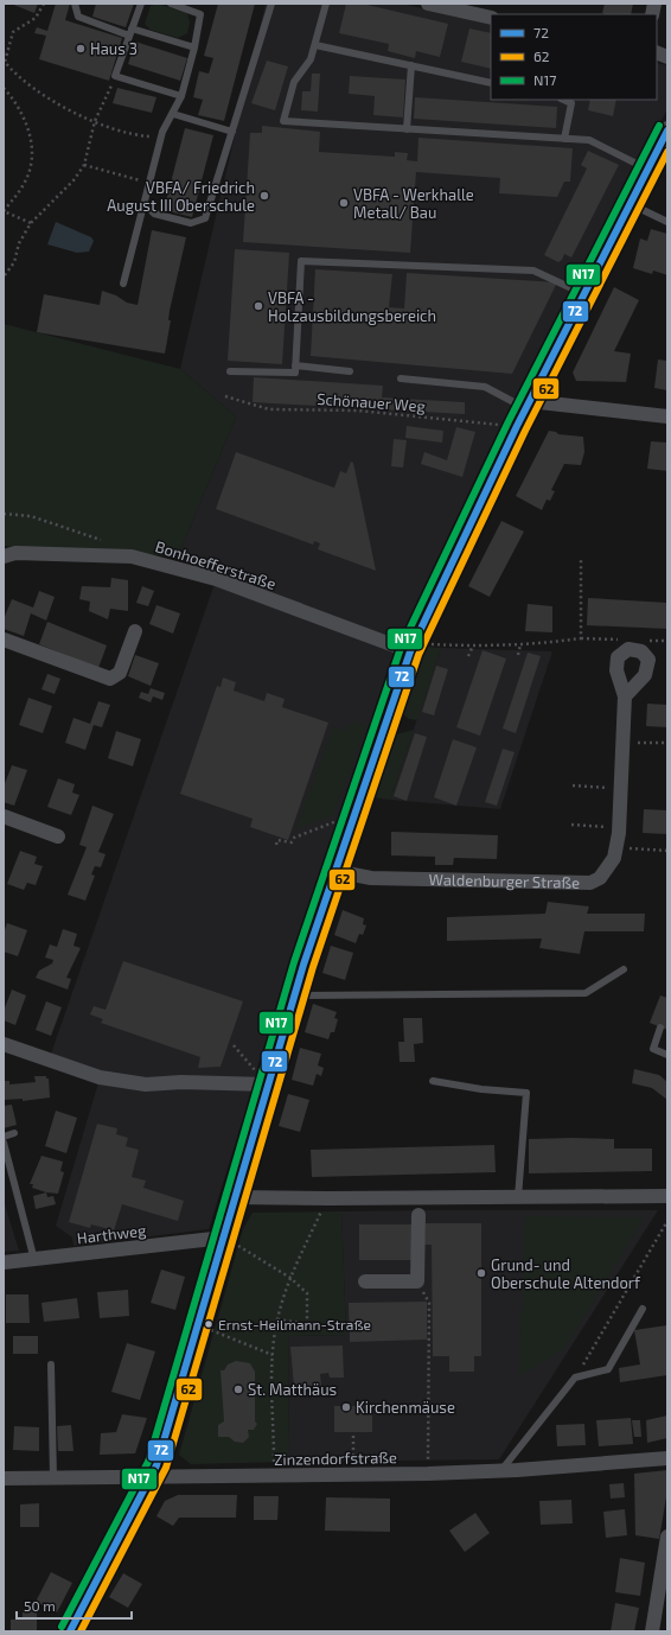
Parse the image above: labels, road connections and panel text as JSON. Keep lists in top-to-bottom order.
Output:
{
  "streets": {
    "street": [
      "Bonhoefferstraße",
      "Waldenburger Straße",
      "Harthweg",
      "Zinzendorfstraße"
    ],
    "path": ["Schönauer Weg"]
  },
  "places": [
    "Haus 3",
    "VBFA/ Friedrich August III Oberschule",
    "VBFA - Werkhalle Metall/ Bau",
    "VBFA - Holzausbildungsbereich",
    "Grund- und Oberschule Altendorf",
    "Ernst-Heilmann-Straße",
    "St. Matthäus",
    "Kirchenmäuse"
  ],
  "lines": ["transit line N17", "transit line 72", "transit line 62"],
  "legend": ["72", "62", "N17"],
  "scale_bar": "50 m"
}
